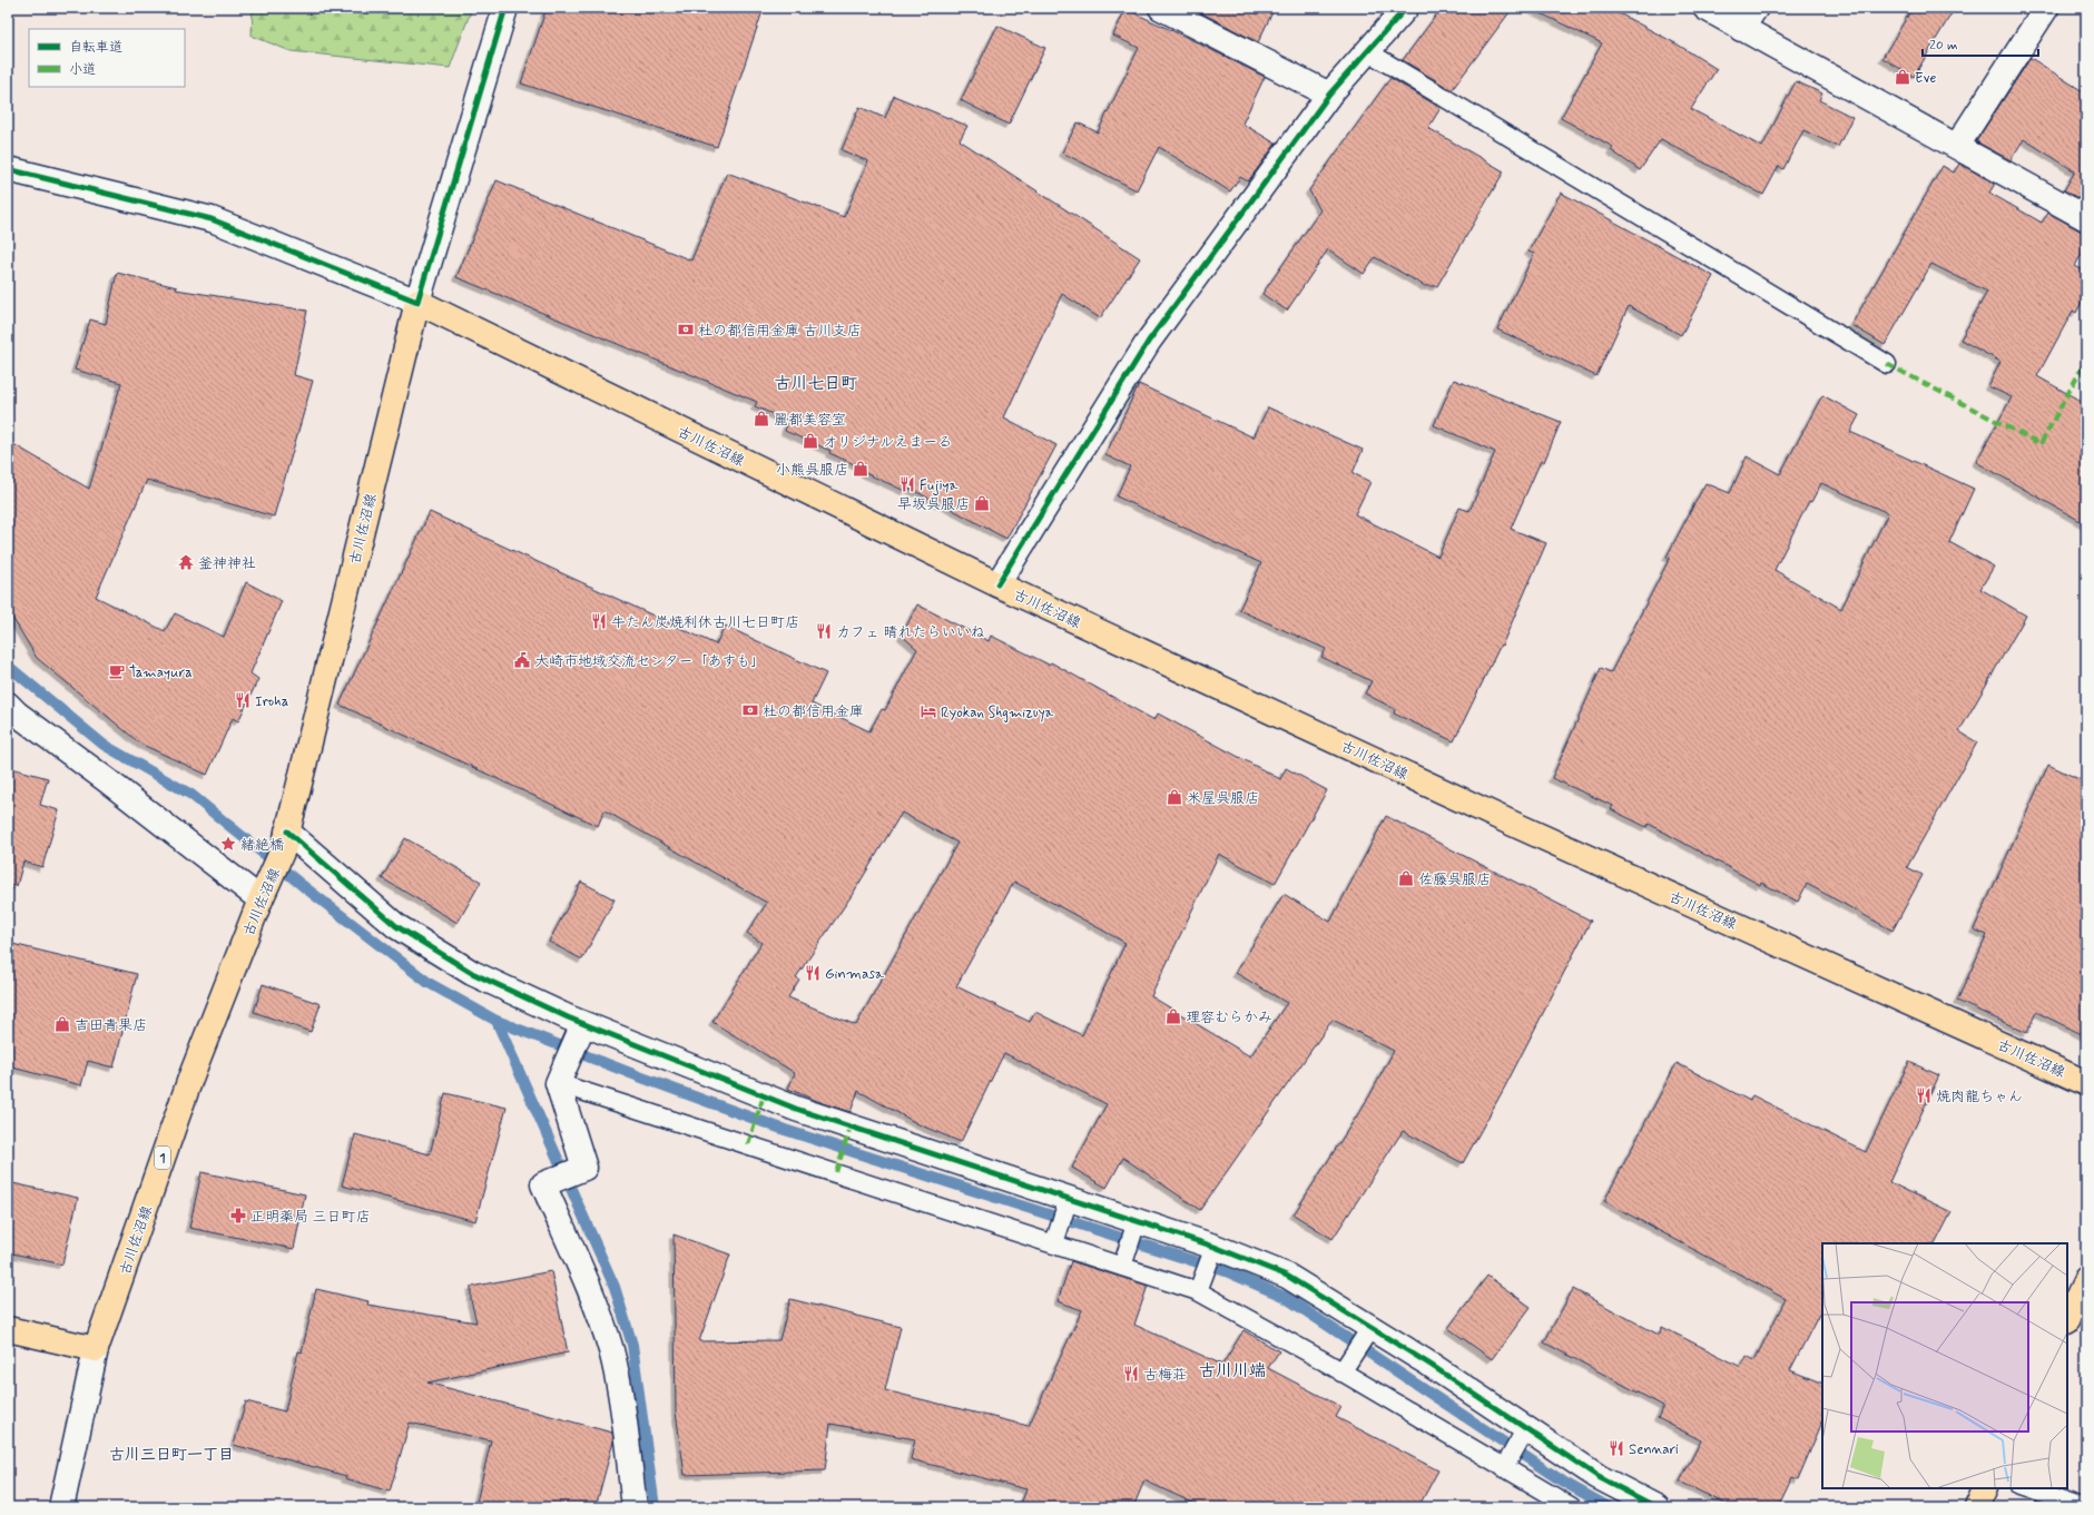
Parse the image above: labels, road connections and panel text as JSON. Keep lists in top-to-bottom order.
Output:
{
  "streets": {
    "main road": ["古川佐沼線", "1"]
  },
  "districts": ["古川七日町", "古川川端", "古川三日町一丁目"],
  "places": {
    "shop": [
      "Eve",
      "麗都美容室",
      "オリジナルえまーる",
      "小熊呉服店",
      "早坂呉服店",
      "米屋呉服店",
      "佐藤呉服店",
      "理容むらかみ",
      "吉田青果店"
    ],
    "bank": ["杜の都信用金庫 古川支店", "杜の都信用金庫"],
    "restaurant": [
      "Fujiya",
      "牛たん炭焼利休古川七日町店",
      "カフェ 晴れたらいいね",
      "Iroha",
      "Ginmasa",
      "焼肉龍ちゃん",
      "古梅荘",
      "Sennari"
    ],
    "temple": ["釜神神社"],
    "public building": ["大崎市地域交流センター「あすも」"],
    "cafe": ["Tamayura"],
    "hotel": ["Ryokan Shgmizuya"],
    "place": ["緒絶橋"],
    "pharmacy": ["正明薬局 三日町店"]
  },
  "legend": ["自転車道", "小道"],
  "scale_bar": "20 m"
}
